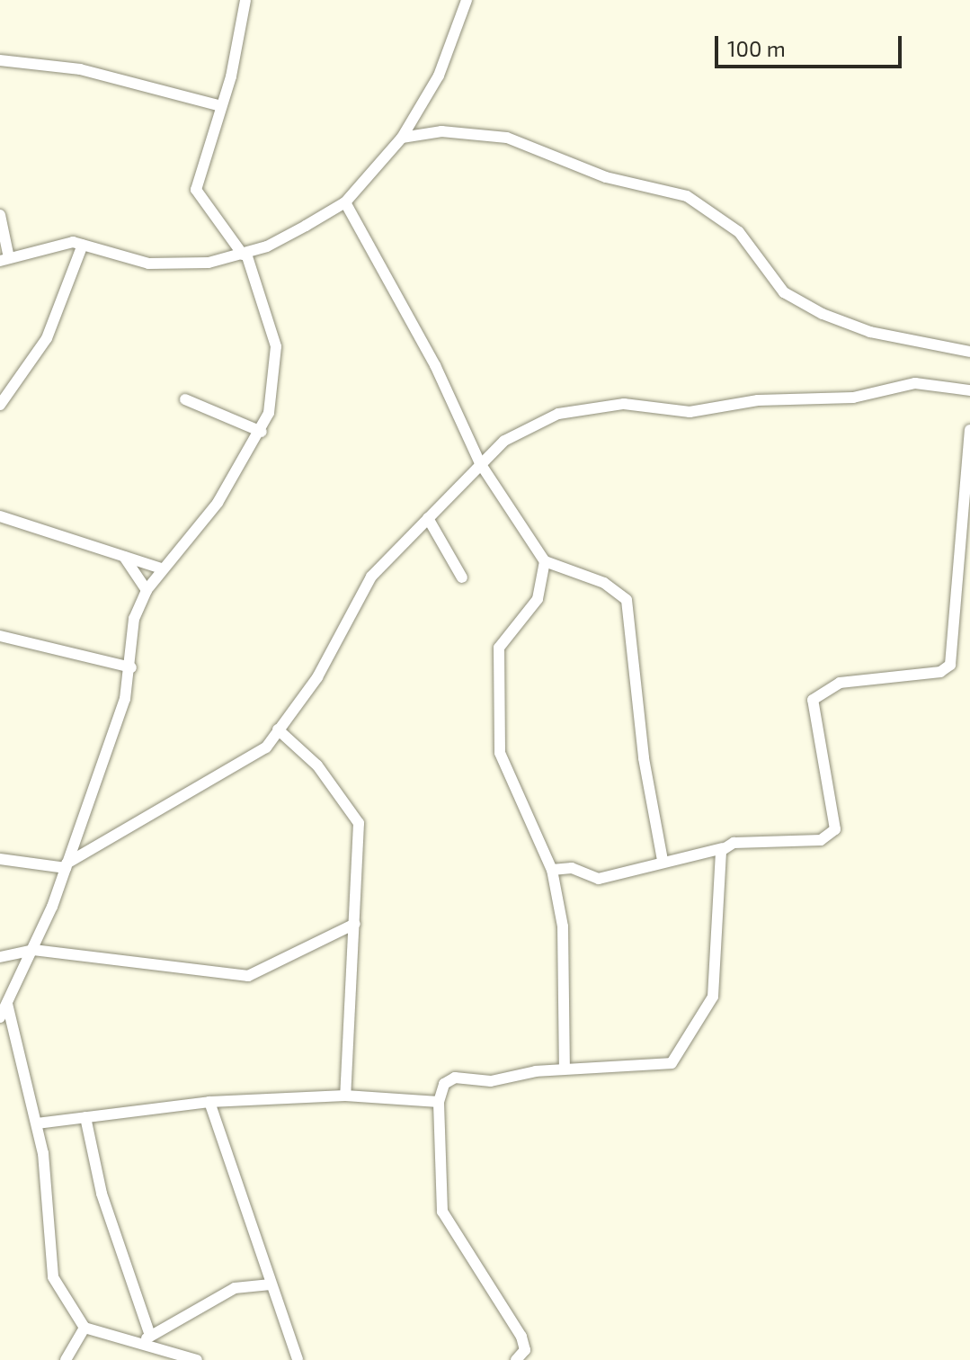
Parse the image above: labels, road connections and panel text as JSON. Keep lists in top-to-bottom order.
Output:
{
  "scale_bar": "100 m"
}
